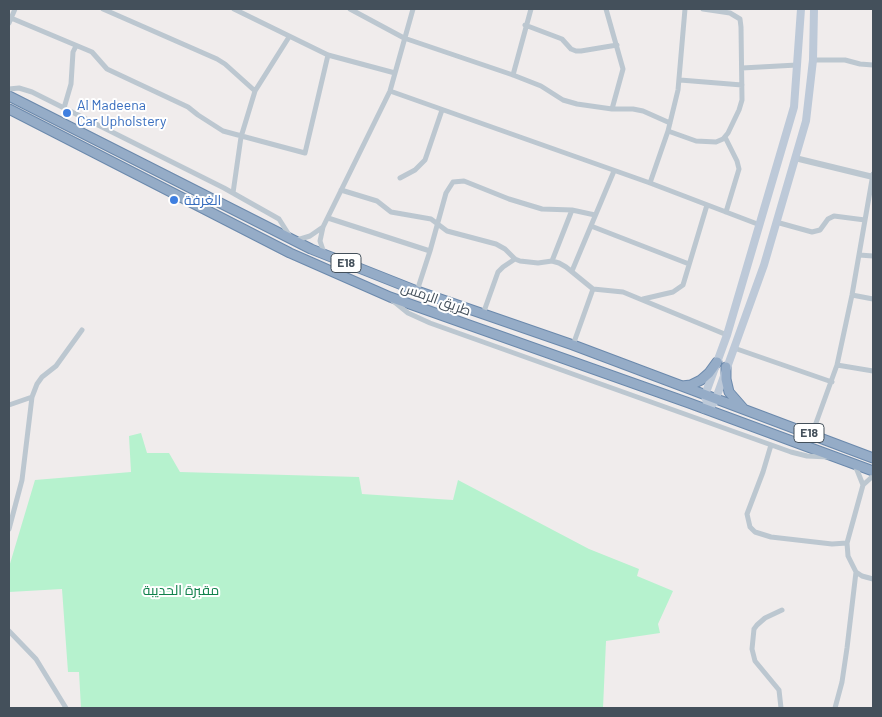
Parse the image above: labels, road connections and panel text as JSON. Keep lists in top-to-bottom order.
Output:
{
  "streets": {
    "highway": ["E18", "طريق الرمس"]
  },
  "parks": ["مقبرة الحديبة"],
  "places": ["Al Madeena Car Upholstery", "الغرفة"]
}
